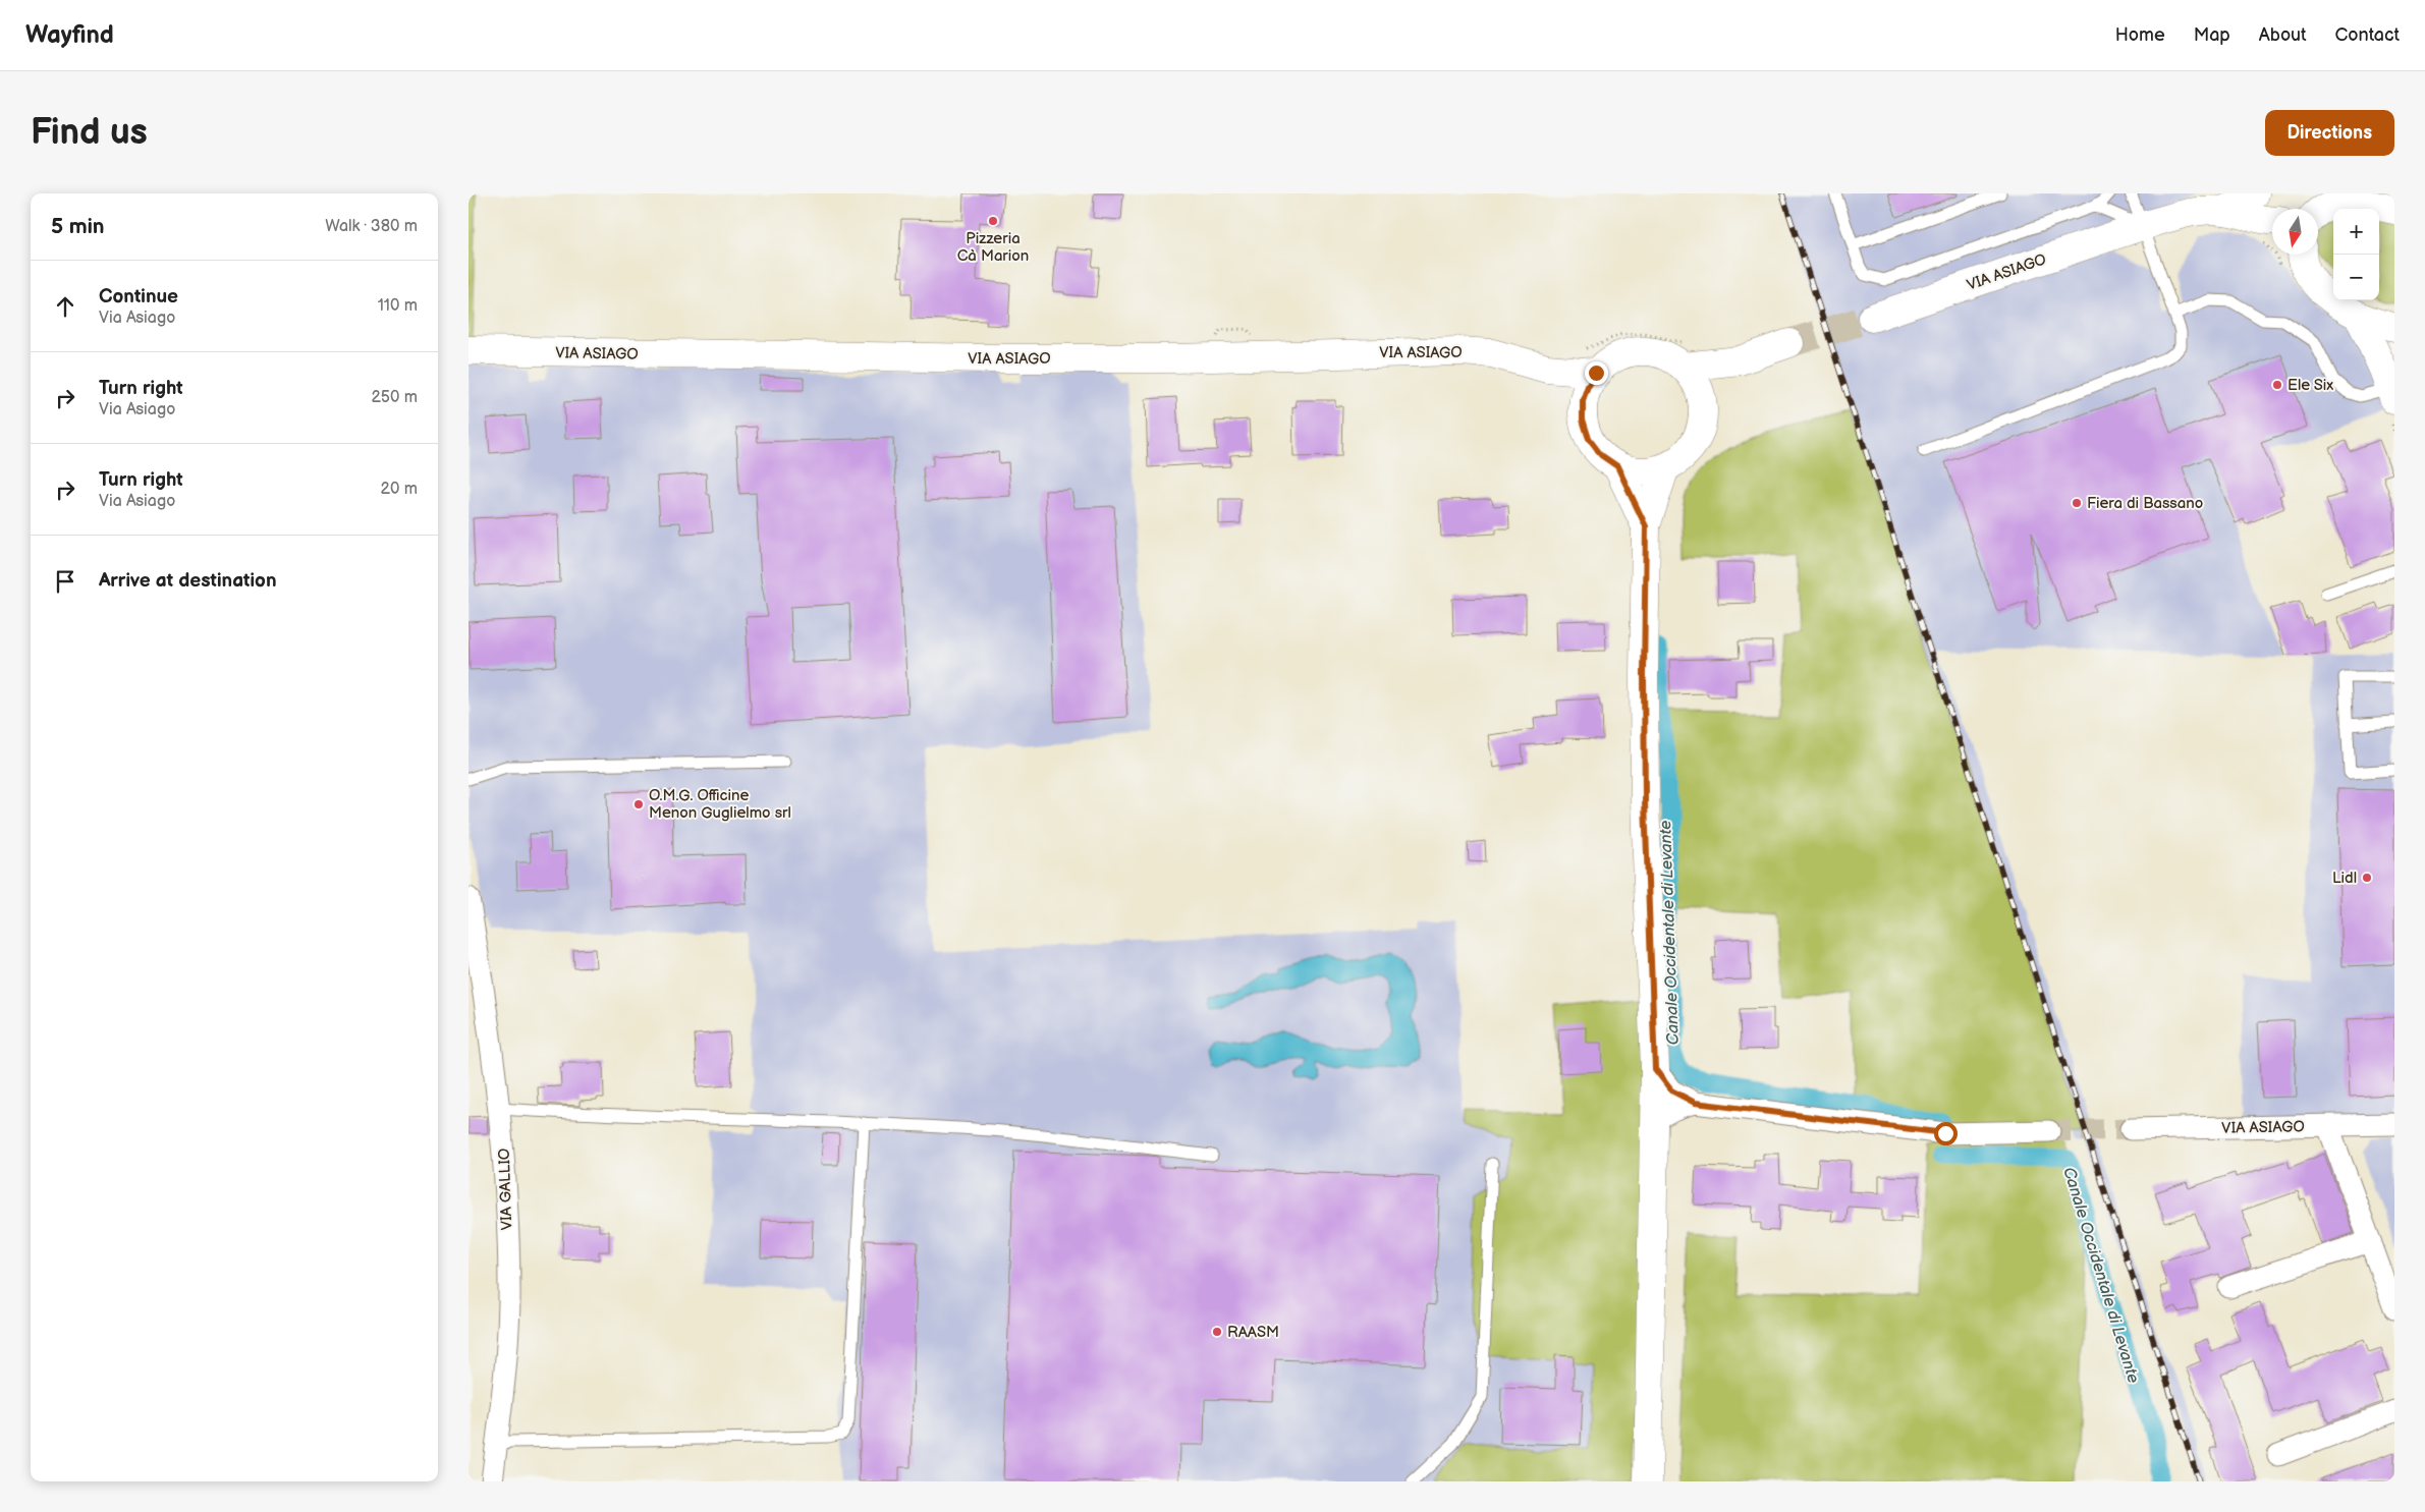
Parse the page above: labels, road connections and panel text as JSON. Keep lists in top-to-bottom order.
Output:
{
  "streets": {
    "main road": ["VIA ASIAGO"],
    "street": ["VIA GALLIO"]
  },
  "water": ["Canale Occidentale di Levante"],
  "places": [
    "Pizzeria Cà Marion",
    "Ele Six",
    "Fiera di Bassano",
    "O.M.G. Officine Menon Guglielmo srl",
    "Lidl",
    "RAASM"
  ],
  "north": "bottom",
  "page": {
    "header": "Wayfind",
    "nav": [
      "Home",
      "Map",
      "About",
      "Contact"
    ],
    "buttons": "Directions",
    "title": "Find us",
    "heading": ["5 min", "Walk · 380 m"],
    "map_buttons": ["+", "−"],
    "list": [
      ["Continue", "Via Asiago", "110 m"],
      ["Turn right", "Via Asiago", "250 m"],
      ["Turn right", "Via Asiago", "20 m"],
      "Arrive at destination"
    ]
  }
}
